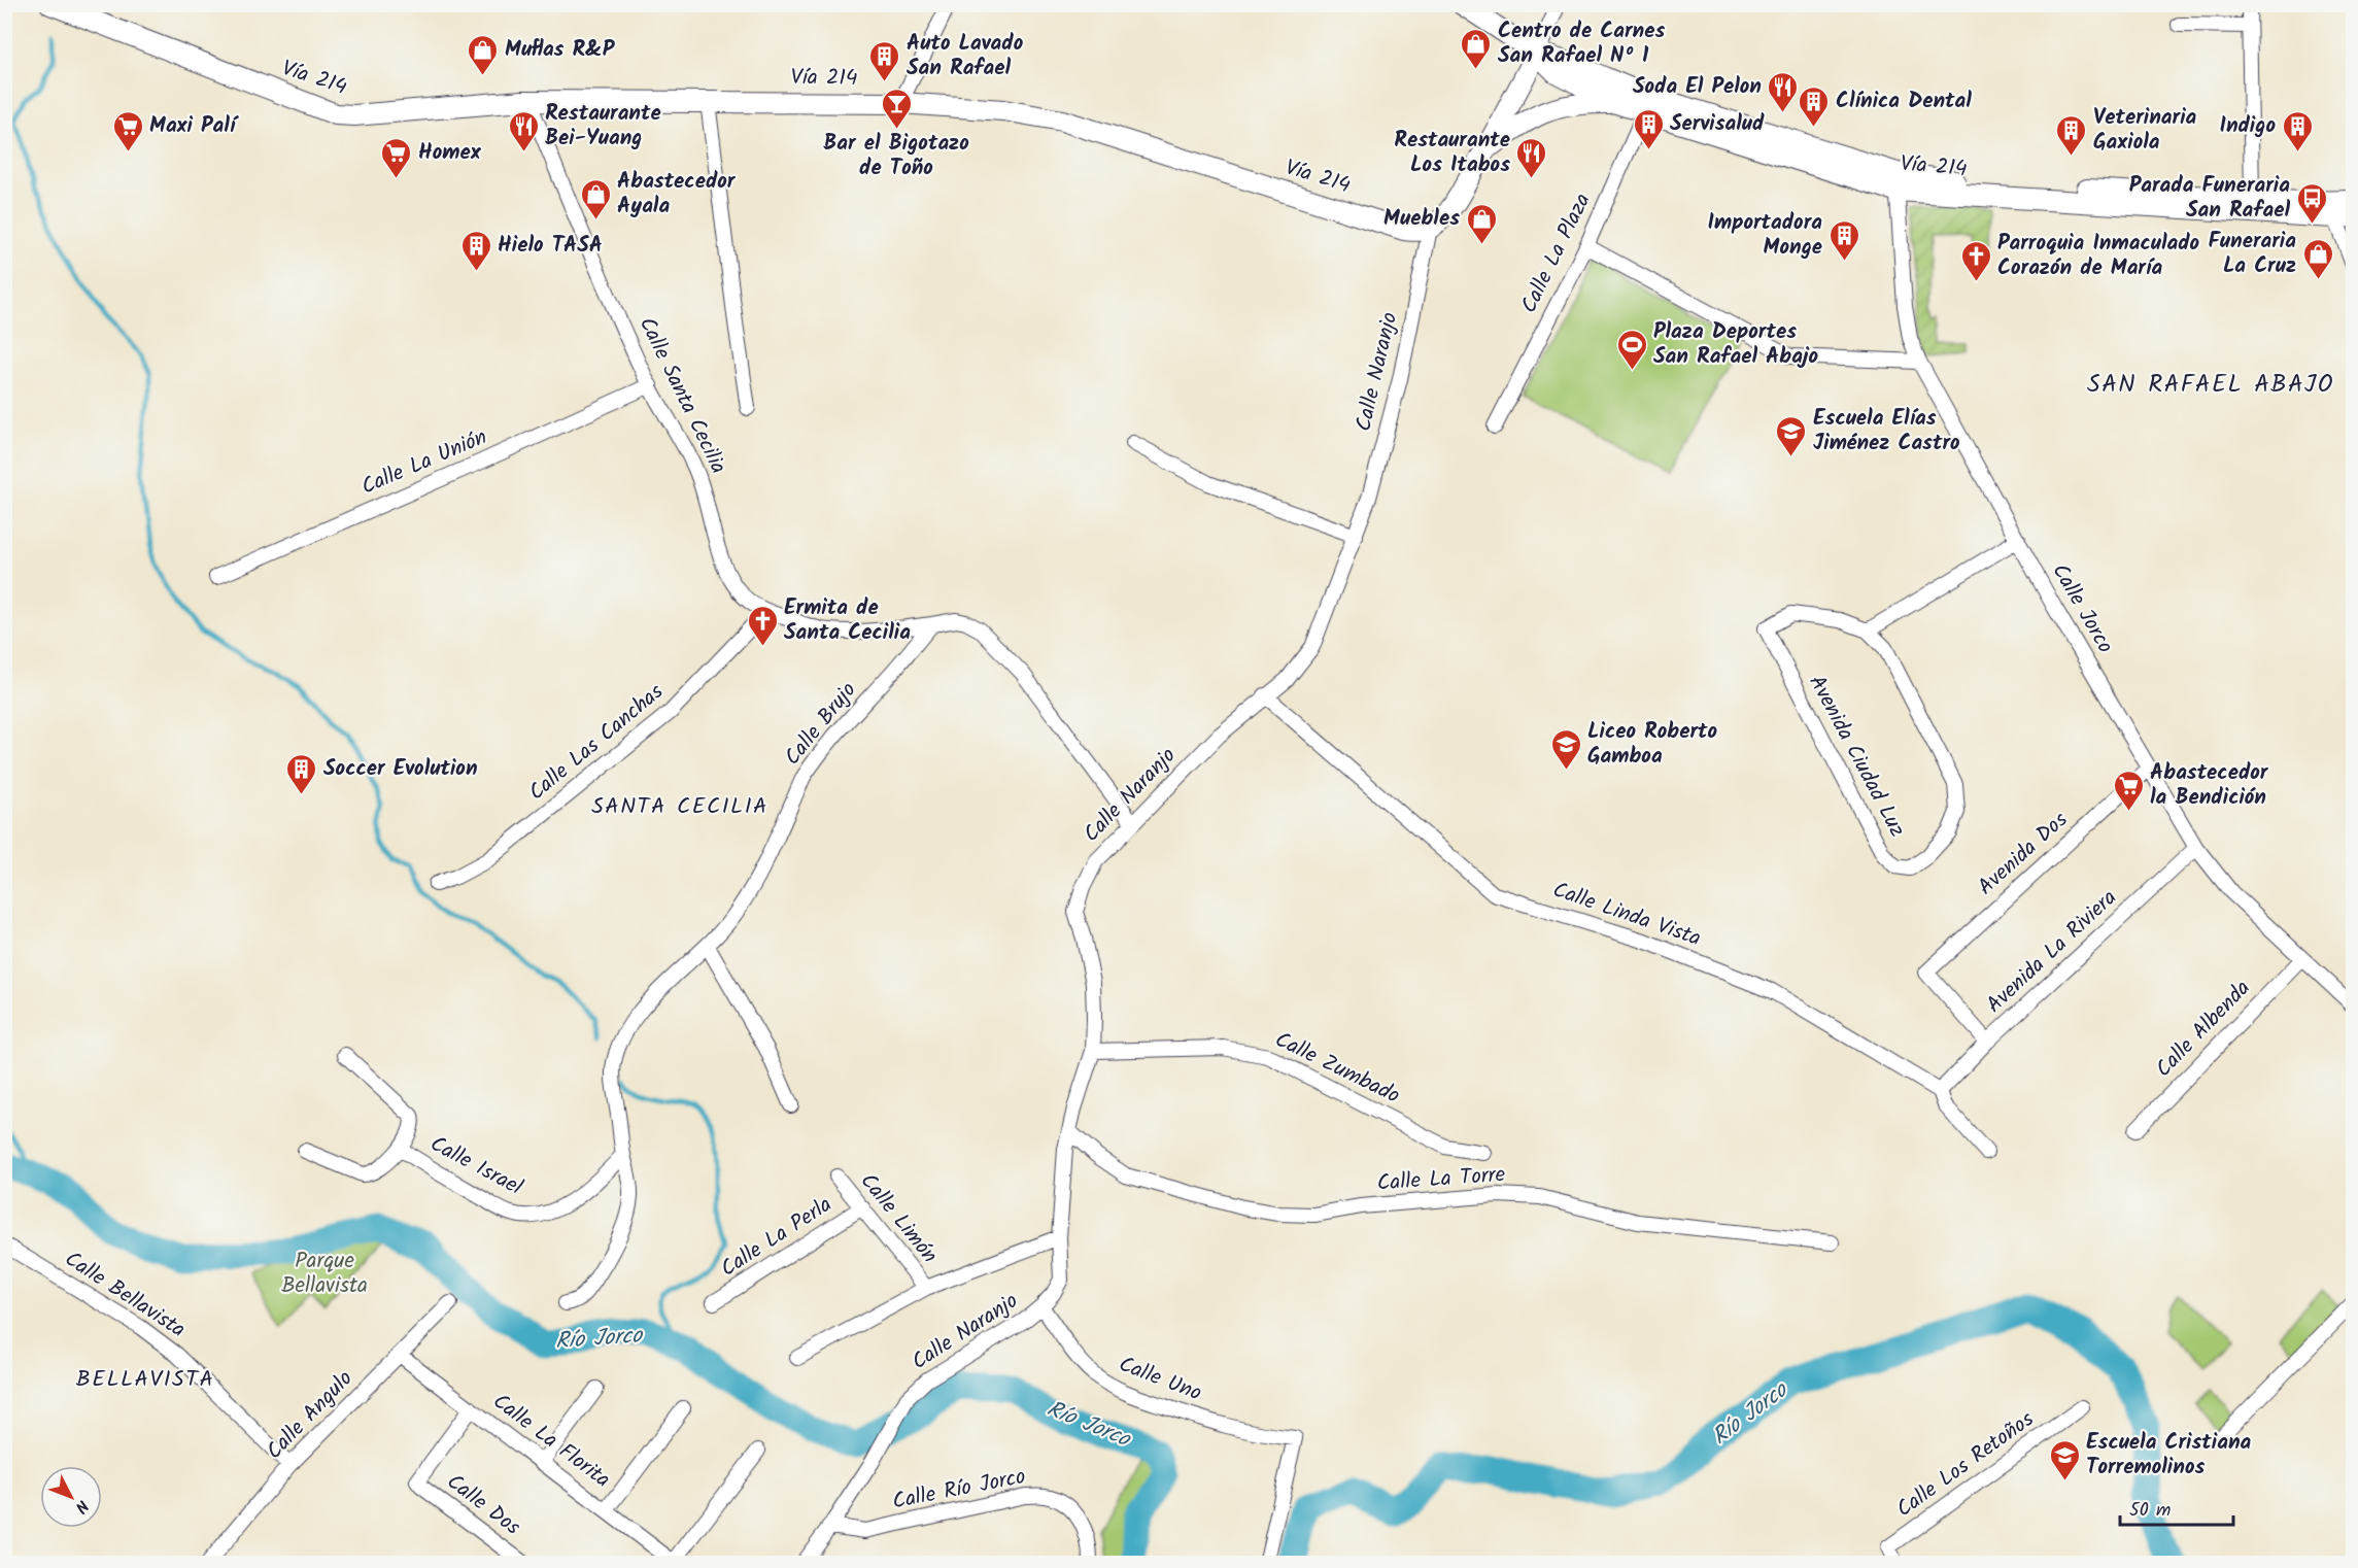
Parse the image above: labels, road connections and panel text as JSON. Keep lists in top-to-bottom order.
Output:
{
  "streets": {
    "main road": ["Vía 214"],
    "street": [
      "Calle La Plaza",
      "Calle Naranjo",
      "Calle Santa Cecilia",
      "Calle La Unión",
      "Calle Jorco",
      "Calle Brujo",
      "Calle Las Canchas",
      "Avenida Ciudad Luz",
      "Avenida Dos",
      "Calle Linda Vista",
      "Avenida La Riviera",
      "Calle Albenda",
      "Calle Zumbado",
      "Calle Israel",
      "Calle La Torre",
      "Calle Limón",
      "Calle La Perla",
      "Calle Bellavista",
      "Calle Uno",
      "Calle Angulo",
      "Calle La Florita",
      "Calle Los Retoños",
      "Calle Río Jorco",
      "Calle Dos"
    ]
  },
  "crossings": [
    ["Vía 214", "Calle La Plaza"],
    ["Vía 214", "Calle Naranjo"],
    ["Vía 214", "Calle Santa Cecilia"],
    ["Vía 214", "Calle Jorco"],
    ["Calle Naranjo", "Calle Linda Vista"],
    ["Calle Naranjo", "Calle Zumbado"],
    ["Calle Naranjo", "Calle La Torre"],
    ["Calle Naranjo", "Calle Uno"],
    ["Calle Naranjo", "Calle Río Jorco"],
    ["Calle Santa Cecilia", "Calle La Unión"],
    ["Calle Santa Cecilia", "Calle Brujo"],
    ["Calle Santa Cecilia", "Calle Las Canchas"],
    ["Calle Jorco", "Avenida Dos"],
    ["Calle Jorco", "Avenida La Riviera"],
    ["Calle Jorco", "Calle Albenda"],
    ["Calle Brujo", "Calle Israel"],
    ["Avenida Dos", "Avenida La Riviera"],
    ["Calle Linda Vista", "Avenida La Riviera"],
    ["Calle Limón", "Calle La Perla"],
    ["Calle Bellavista", "Calle Angulo"],
    ["Calle Angulo", "Calle La Florita"],
    ["Calle La Florita", "Calle Dos"]
  ],
  "districts": ["SAN RAFAEL ABAJO", "SANTA CECILIA", "BELLAVISTA"],
  "water": ["Río Jorco"],
  "parks": ["Parque Bellavista"],
  "places": {
    "shop": [
      "Centro de Carnes San Rafael Nº 1",
      "Muflas R&P",
      "Abastecedor Ayala",
      "Muebles",
      "Funeraria La Cruz"
    ],
    "building": [
      "Auto Lavado San Rafael",
      "Clínica Dental",
      "Servisalud",
      "Indigo",
      "Veterinaria Gaxiola",
      "Importadora Monge",
      "Hielo TASA",
      "Soccer Evolution"
    ],
    "restaurant": ["Soda El Pelon", "Restaurante Bei-Yuang", "Restaurante Los Itabos"],
    "bar": ["Bar el Bigotazo de Toño"],
    "supermarket": ["Maxi Palí", "Homex", "Abastecedor la Bendición"],
    "bus stop": ["Parada Funeraria San Rafael"],
    "church": ["Parroquia Inmaculado Corazón de María", "Ermita de Santa Cecilia"],
    "sports": ["Plaza Deportes San Rafael Abajo"],
    "school or university": ["Escuela Elías Jiménez Castro", "Liceo Roberto Gamboa", "Escuela Cristiana Torremolinos"]
  },
  "scale_bar": "50 m",
  "north": "bottom right"
}
